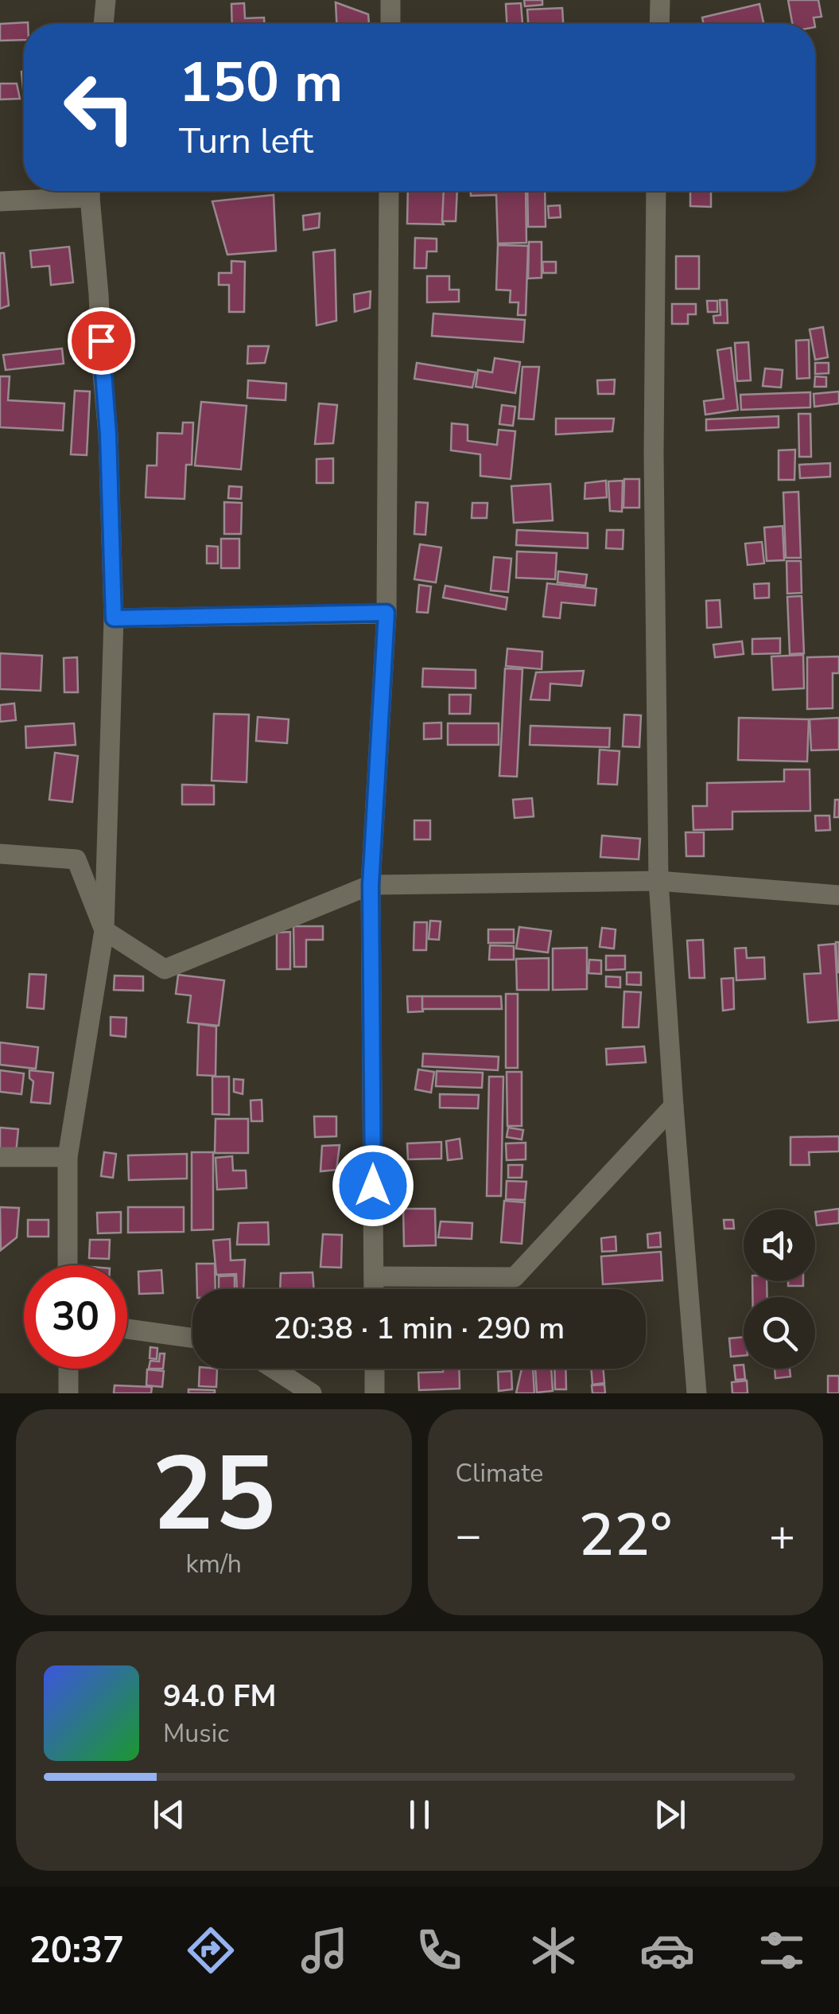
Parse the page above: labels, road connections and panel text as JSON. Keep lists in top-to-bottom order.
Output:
{
  "page": {
    "turn": ["150 m", "Turn left"],
    "limit": "30",
    "trip": "20:38 · 1 min · 290 m",
    "tile": [
      ["25", "km/h"],
      "Climate"
    ],
    "heat": ["−", "22°", "+"],
    "song": ["94.0 FM", "Music"],
    "tabs": "20:37"
  }
}
